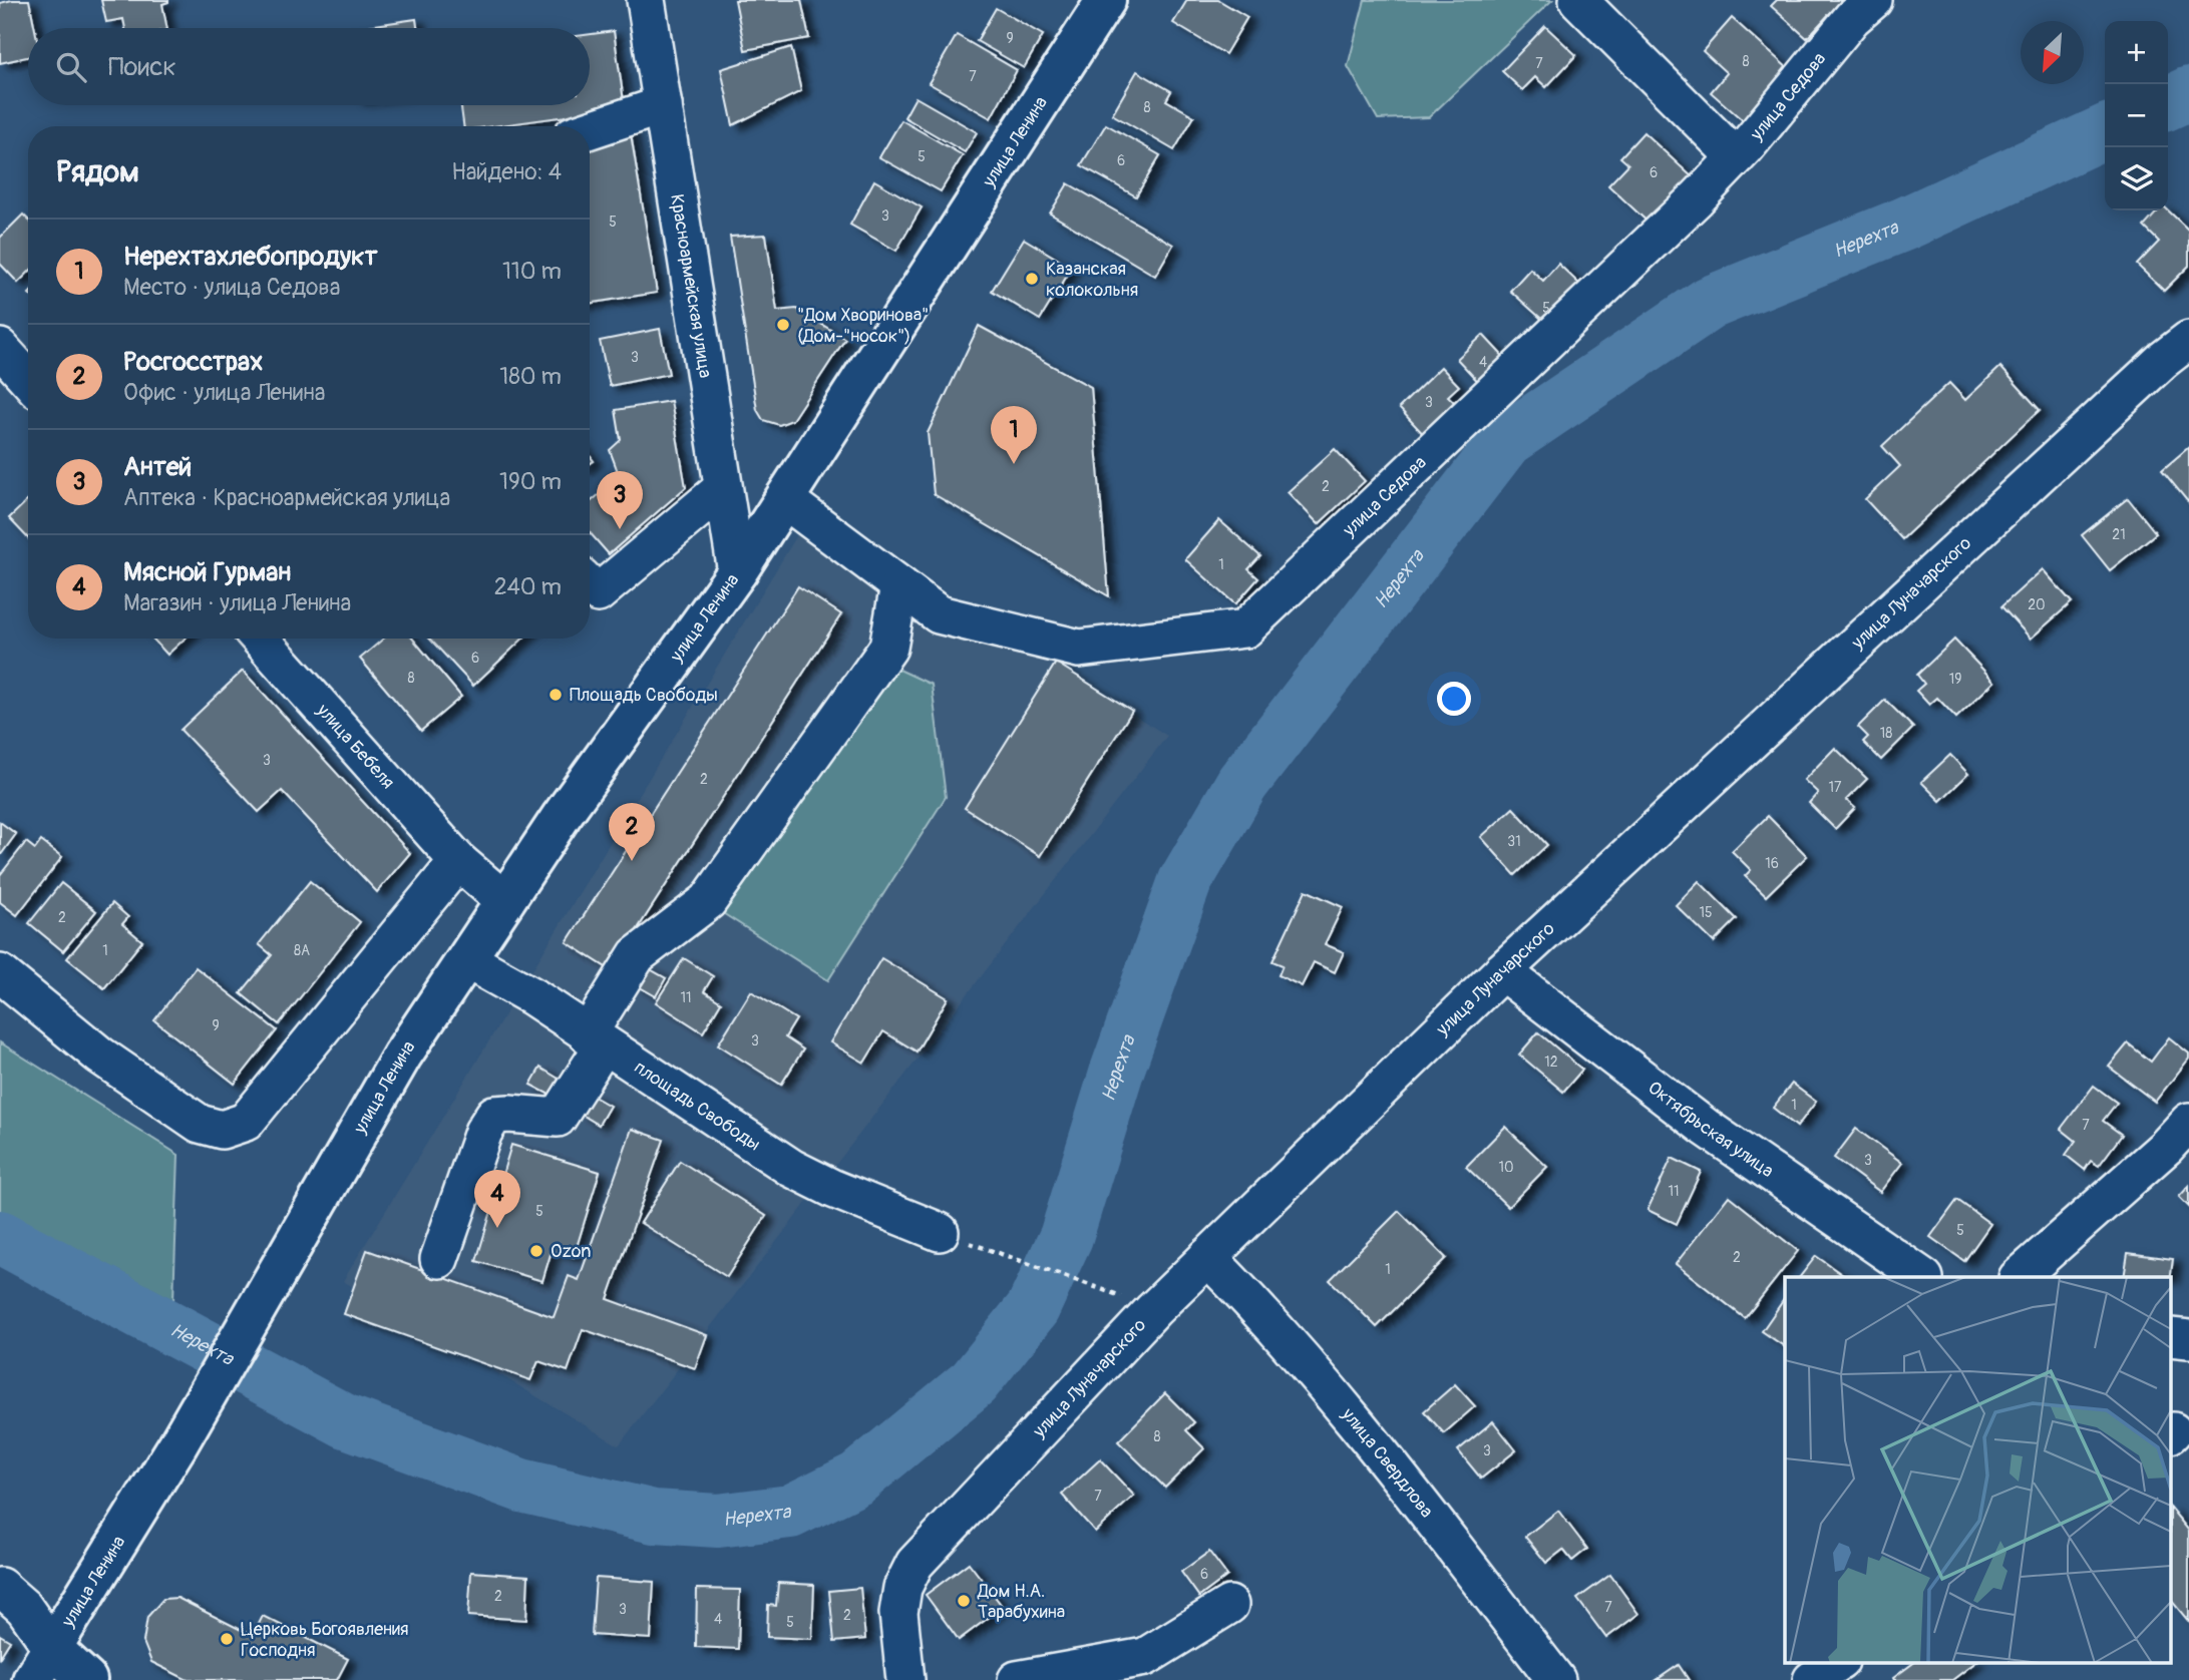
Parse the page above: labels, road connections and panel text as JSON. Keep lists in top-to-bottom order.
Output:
{
  "streets": {
    "main road": ["улица Ленина"],
    "street": [
      "улица Седова",
      "Красноармейская улица",
      "улица Луначарского",
      "улица Бебеля",
      "площадь Свободы",
      "Октябрьская улица",
      "улица Свердлова"
    ]
  },
  "crossings": [
    ["улица Седова", "улица Ленина"],
    ["улица Ленина", "Красноармейская улица"],
    ["улица Ленина", "улица Бебеля"],
    ["улица Ленина", "площадь Свободы"],
    ["улица Луначарского", "Октябрьская улица"],
    ["улица Луначарского", "улица Свердлова"]
  ],
  "water": ["Нерехта"],
  "places": [
    "Казанская колокольня",
    "\"Дом Хворинова\" (Дом-\"носок\")",
    "Площадь Свободы",
    "Ozon",
    "Дом Н.А. Тарабухина",
    "Церковь Богоявления Господня"
  ],
  "house_numbers": [
    "9",
    "8",
    "7",
    "7",
    "8",
    "5",
    "6",
    "6",
    "3",
    "5",
    "5",
    "3",
    "4",
    "3",
    "2",
    "21",
    "1",
    "20",
    "6",
    "8",
    "19",
    "18",
    "3",
    "2",
    "17",
    "31",
    "16",
    "15",
    "2",
    "1",
    "8А",
    "11",
    "9",
    "3",
    "12",
    "1",
    "7",
    "3",
    "10",
    "11",
    "5",
    "5",
    "2",
    "1",
    "8",
    "3",
    "7",
    "6",
    "2",
    "7",
    "3",
    "2",
    "4",
    "5"
  ],
  "north": "bottom left",
  "page": {
    "map_buttons": ["+", "−"],
    "search": "Поиск",
    "heading": ["Рядом", "Найдено: 4"],
    "list": [
      {
        "mark": "1",
        "name": "Нерехтахлебопродукт",
        "note": "Место · улица Седова",
        "value": "110 m"
      },
      {
        "mark": "2",
        "name": "Росгосстрах",
        "note": "Офис · улица Ленина",
        "value": "180 m"
      },
      {
        "mark": "3",
        "name": "Антей",
        "note": "Аптека · Красноармейская улица",
        "value": "190 m"
      },
      {
        "mark": "4",
        "name": "Мясной Гурман",
        "note": "Магазин · улица Ленина",
        "value": "240 m"
      }
    ],
    "pins": [
      "1",
      "3",
      "2",
      "4"
    ]
  }
}
